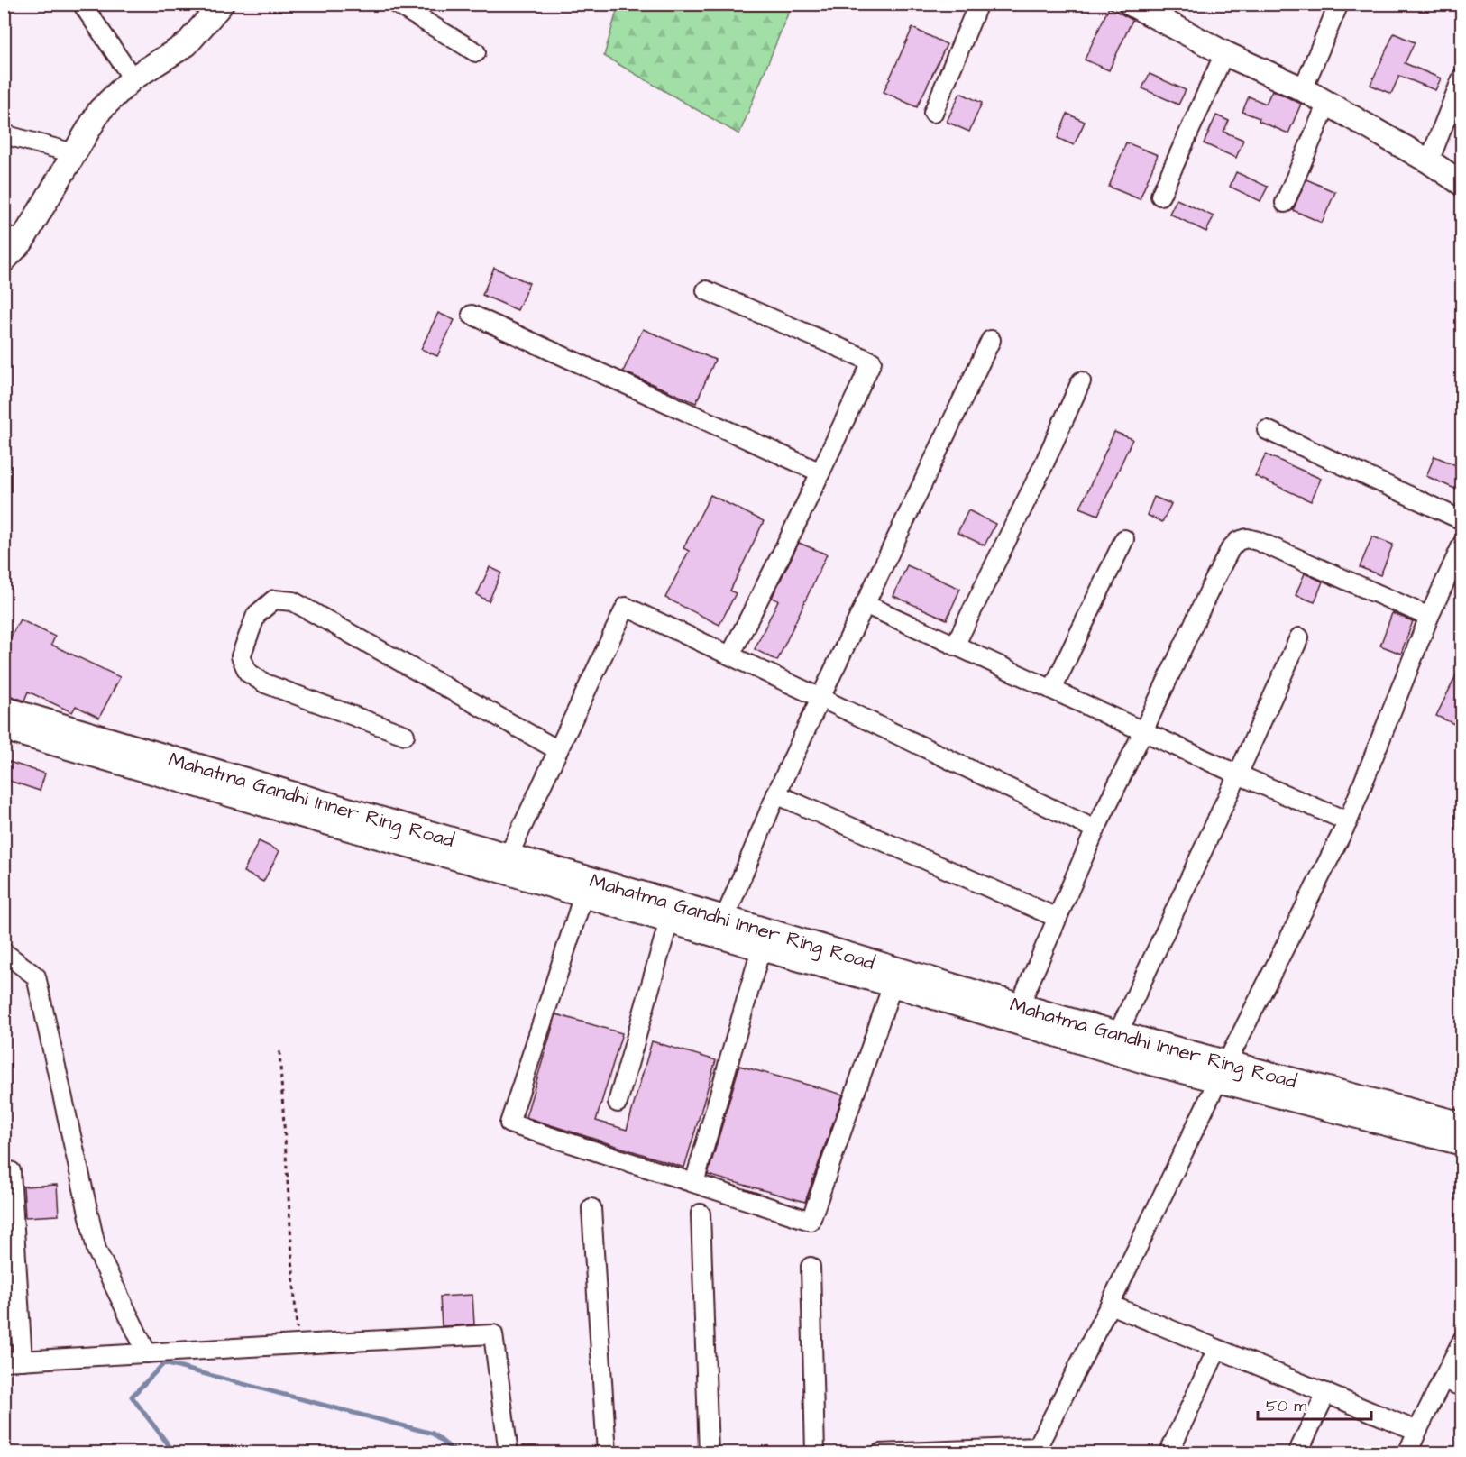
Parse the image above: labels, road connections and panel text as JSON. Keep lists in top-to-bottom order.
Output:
{
  "streets": {
    "main road": ["Mahatma Gandhi Inner Ring Road"]
  },
  "scale_bar": "50 m"
}
